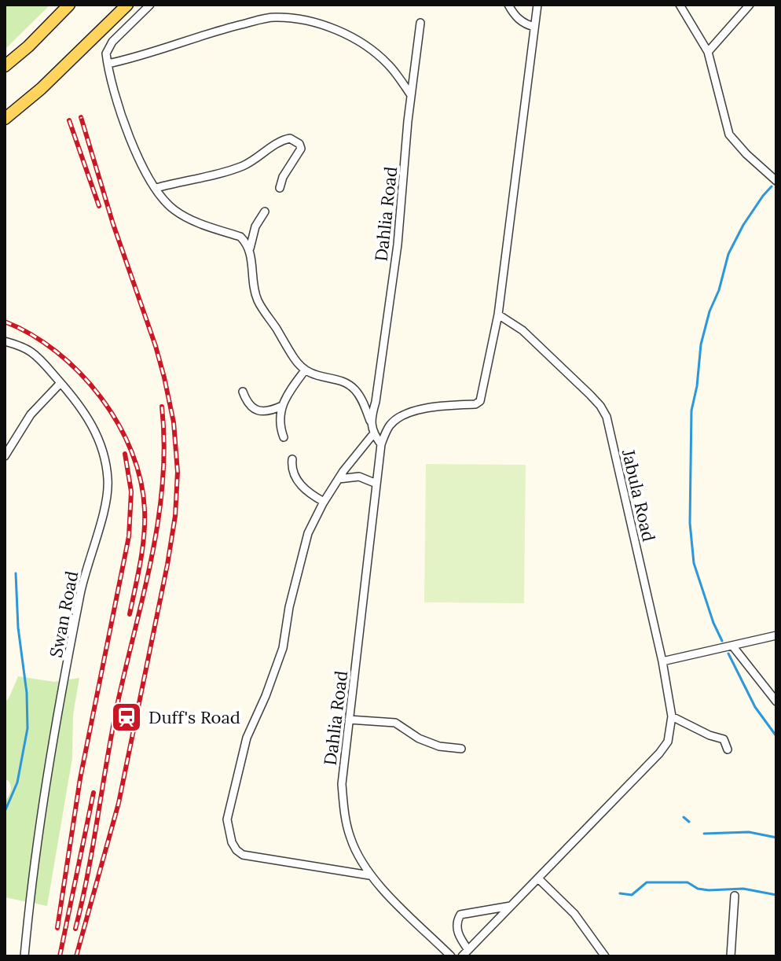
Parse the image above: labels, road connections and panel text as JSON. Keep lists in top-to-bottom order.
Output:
{
  "streets": {
    "street": ["Dahlia Road", "Jabula Road", "Swan Road"]
  },
  "crossings": [
    ["Dahlia Road", "Jabula Road"]
  ],
  "places": {
    "station": ["Duff's Road"]
  }
}
